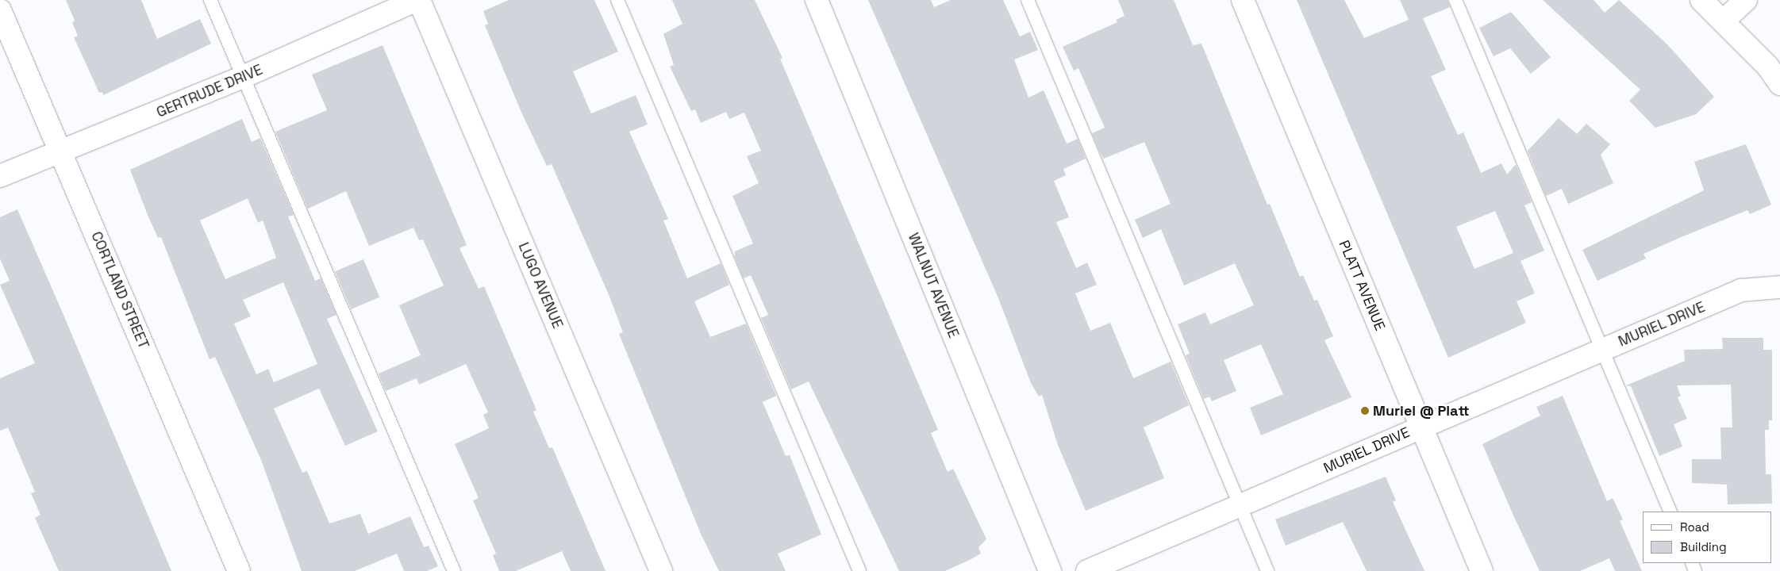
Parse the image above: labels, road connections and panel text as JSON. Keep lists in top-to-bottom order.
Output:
{
  "streets": {
    "street": [
      "GERTRUDE DRIVE",
      "LUGO AVENUE",
      "WALNUT AVENUE",
      "PLATT AVENUE",
      "CORTLAND STREET",
      "MURIEL DRIVE"
    ]
  },
  "crossings": [
    ["GERTRUDE DRIVE", "LUGO AVENUE"],
    ["GERTRUDE DRIVE", "CORTLAND STREET"],
    ["PLATT AVENUE", "MURIEL DRIVE"]
  ],
  "places": ["Muriel @ Platt"],
  "legend": ["Road", "Building"]
}
